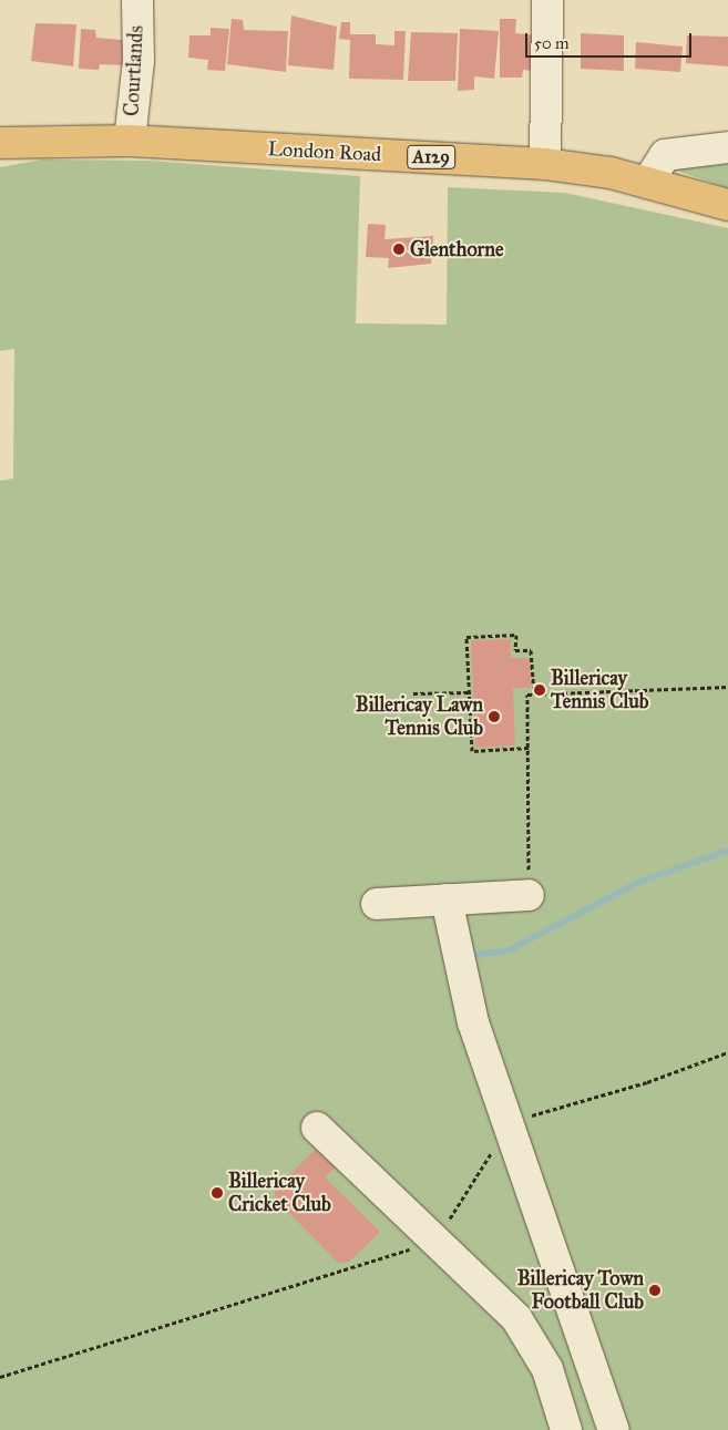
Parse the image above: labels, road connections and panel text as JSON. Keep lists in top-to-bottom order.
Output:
{
  "streets": {
    "main road": ["London Road", "A129"],
    "street": ["Courtlands"]
  },
  "crossings": [
    ["Courtlands", "London Road"]
  ],
  "places": [
    "Glenthorne",
    "Billericay Tennis Club",
    "Billericay Lawn Tennis Club",
    "Billericay Cricket Club",
    "Billericay Town Football Club"
  ],
  "scale_bar": "50 m"
}
